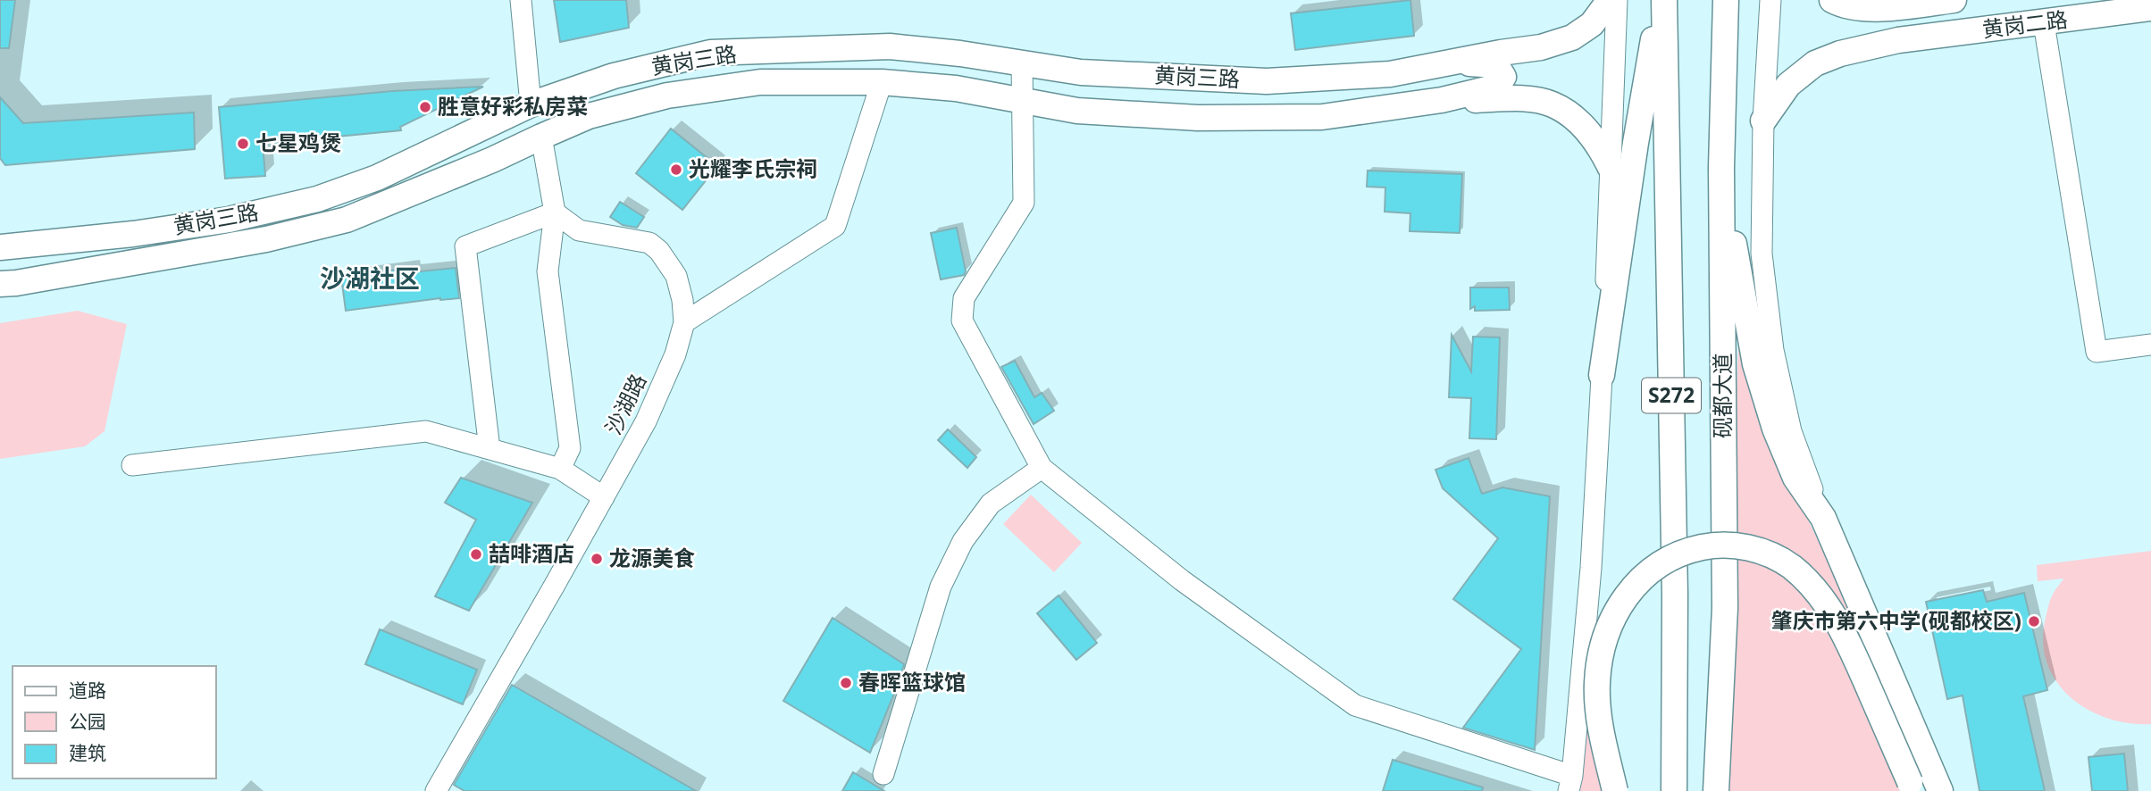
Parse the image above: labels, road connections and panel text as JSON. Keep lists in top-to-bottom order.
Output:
{
  "streets": {
    "main road": [
      "黄岗二路",
      "黄岗三路",
      "S272",
      "砚都大道"
    ],
    "street": ["沙湖路"]
  },
  "districts": ["沙湖社区"],
  "places": [
    "胜意好彩私房菜",
    "七星鸡煲",
    "光耀李氏宗祠",
    "喆啡酒店",
    "龙源美食",
    "肇庆市第六中学(砚都校区)",
    "春晖篮球馆"
  ],
  "legend": ["道路", "公园", "建筑"]
}
